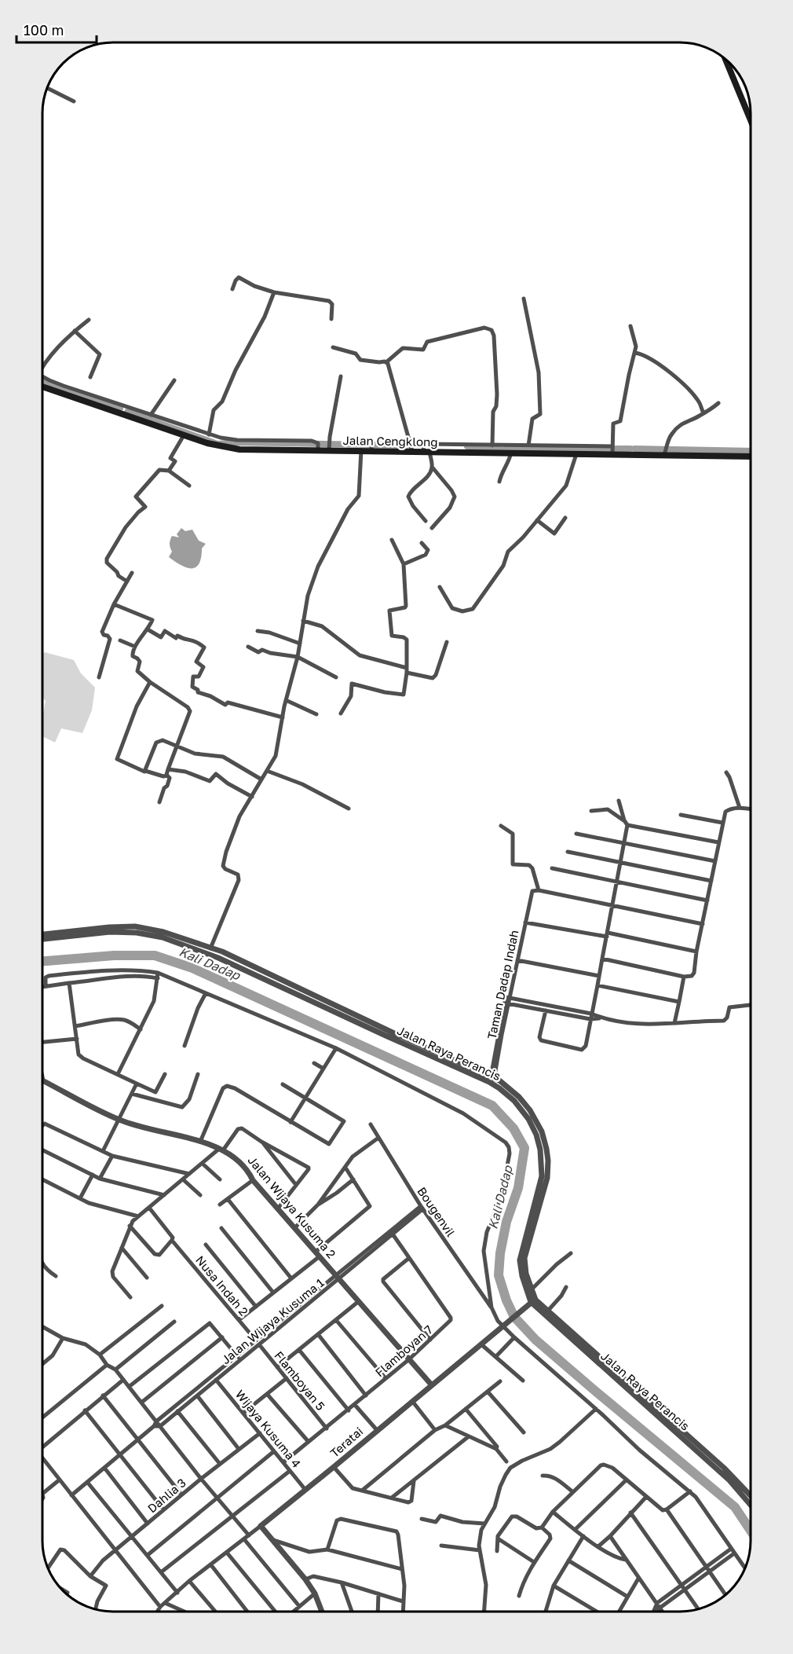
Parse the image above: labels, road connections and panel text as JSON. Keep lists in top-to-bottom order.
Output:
{
  "streets": {
    "main road": ["Jalan Cengklong"],
    "street": [
      "Taman Dadap Indah",
      "Jalan Raya Perancis",
      "Jalan Wijaya Kusuma 2",
      "Bougenvil",
      "Nusa Indah 2",
      "Jalan Wijaya Kusuma 1",
      "Flamboyan 7",
      "Flamboyan 5",
      "Wijaya Kusuma 4",
      "Teratai",
      "Dahlia 3"
    ]
  },
  "crossings": [
    ["Taman Dadap Indah", "Jalan Raya Perancis"],
    ["Jalan Raya Perancis", "Teratai"],
    ["Jalan Wijaya Kusuma 2", "Jalan Wijaya Kusuma 1"],
    ["Jalan Wijaya Kusuma 2", "Flamboyan 7"],
    ["Jalan Wijaya Kusuma 2", "Teratai"],
    ["Bougenvil", "Jalan Wijaya Kusuma 1"],
    ["Bougenvil", "Teratai"],
    ["Nusa Indah 2", "Jalan Wijaya Kusuma 1"],
    ["Nusa Indah 2", "Flamboyan 5"],
    ["Jalan Wijaya Kusuma 1", "Flamboyan 7"],
    ["Jalan Wijaya Kusuma 1", "Flamboyan 5"],
    ["Jalan Wijaya Kusuma 1", "Wijaya Kusuma 4"],
    ["Flamboyan 7", "Flamboyan 5"],
    ["Flamboyan 7", "Wijaya Kusuma 4"],
    ["Wijaya Kusuma 4", "Teratai"],
    ["Wijaya Kusuma 4", "Dahlia 3"]
  ],
  "water": ["Kali Dadap"],
  "scale_bar": "100 m"
}
